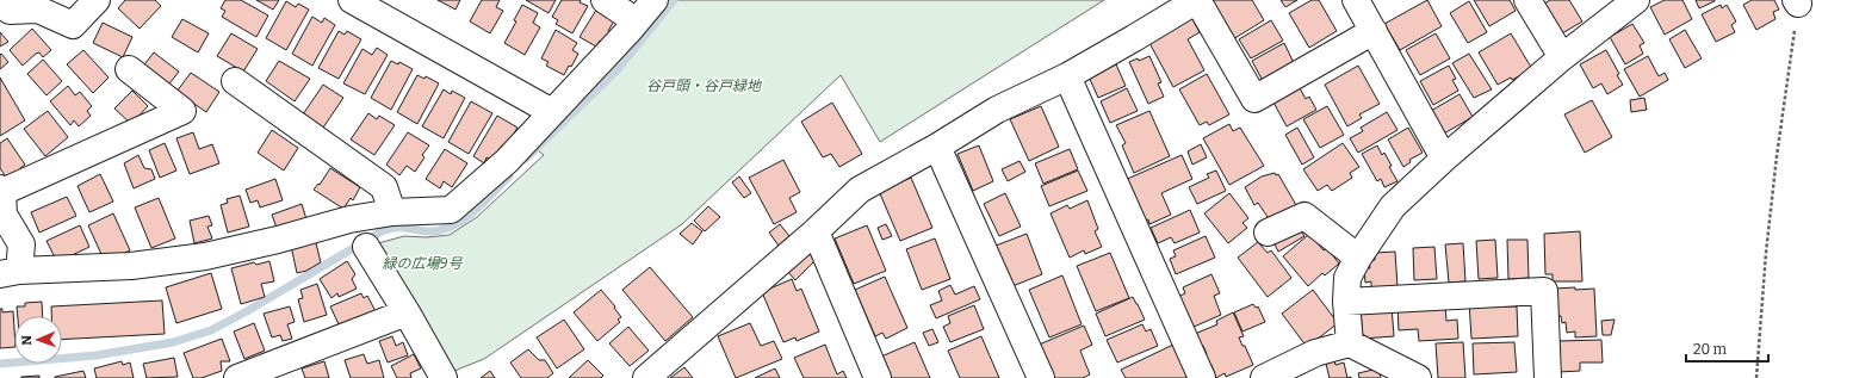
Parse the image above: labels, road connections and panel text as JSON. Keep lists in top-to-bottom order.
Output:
{
  "parks": ["谷戸頭・谷戸緑地", "緑の広場9号"],
  "scale_bar": "20 m",
  "north": "left"
}
